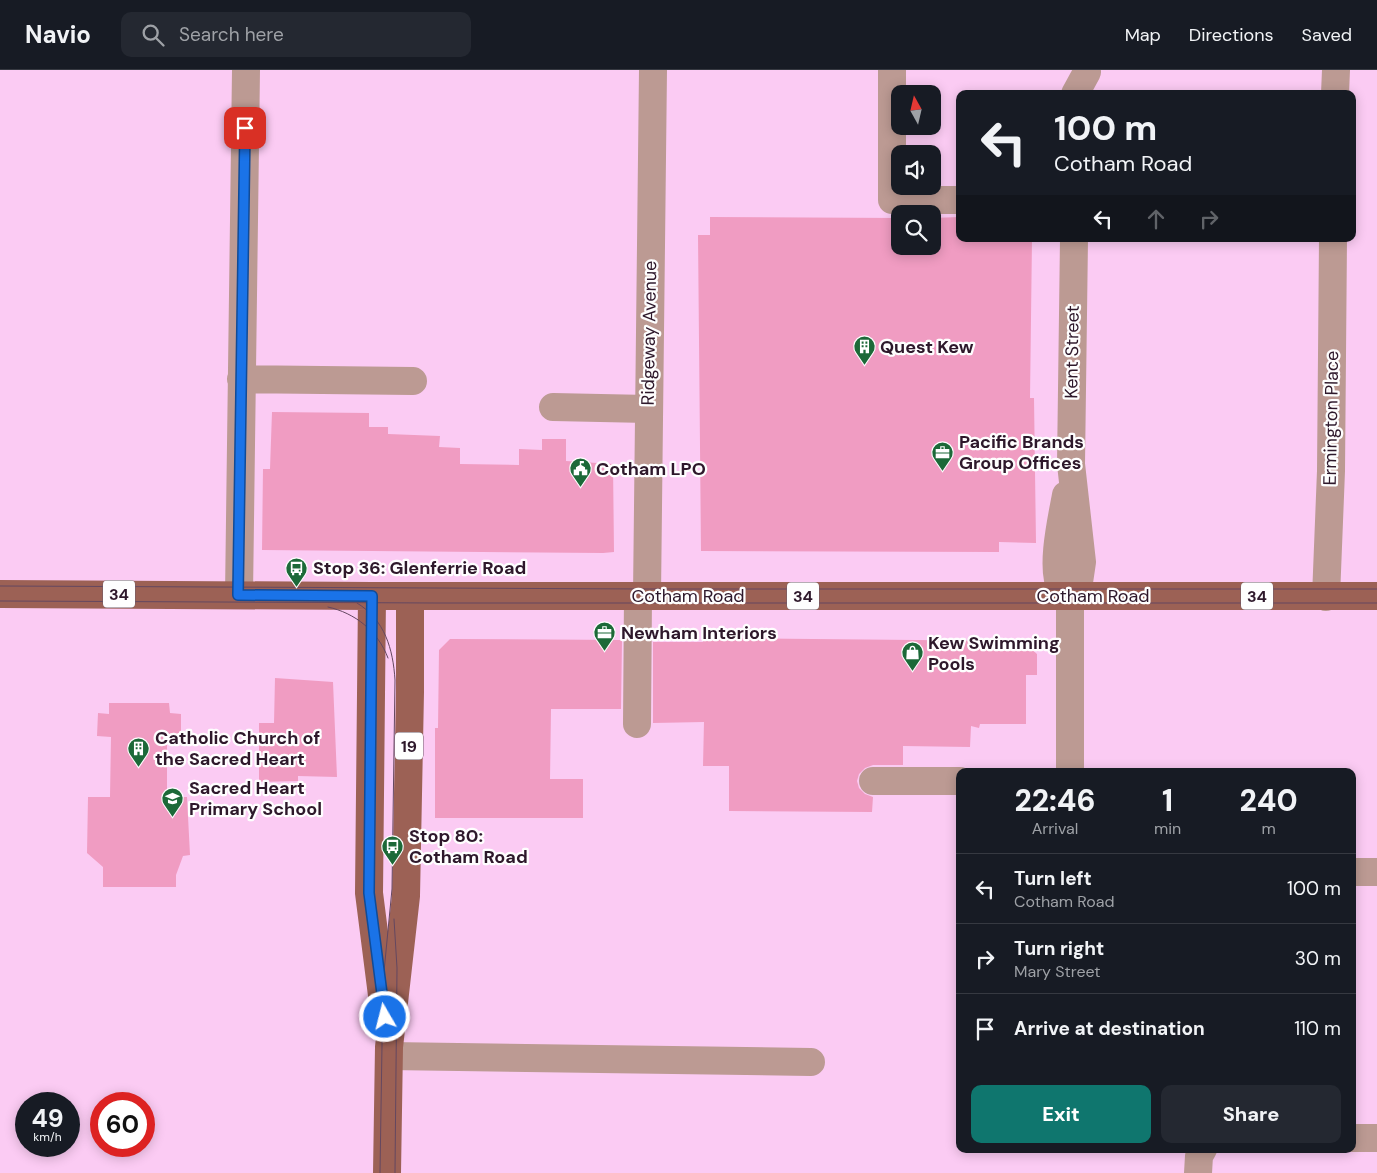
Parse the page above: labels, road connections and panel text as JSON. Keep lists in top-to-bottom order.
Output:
{
  "streets": {
    "main road": ["34", "Cotham Road", "19"],
    "street": ["Ridgeway Avenue", "Kent Street", "Ermington Place"]
  },
  "crossings": [
    ["Ridgeway Avenue", "Cotham Road"],
    ["Kent Street", "Cotham Road"],
    ["Ermington Place", "Cotham Road"],
    ["Cotham Road", "19"]
  ],
  "places": {
    "building": ["Quest Kew", "Catholic Church of the Sacred Heart"],
    "office": ["Pacific Brands Group Offices", "Newham Interiors"],
    "public building": ["Cotham LPO"],
    "bus stop": ["Stop 36: Glenferrie Road", "Stop 80: Cotham Road"],
    "shop": ["Kew Swimming Pools"],
    "school or university": ["Sacred Heart Primary School"]
  },
  "north": "top",
  "page": {
    "header": "Navio",
    "search": "Search here",
    "nav": ["Map", "Directions", "Saved"],
    "turn": ["100 m", "Cotham Road"],
    "eta": [
      "22:46",
      "Arrival",
      "1",
      "min",
      "240",
      "m"
    ],
    "list": [
      {
        "name": "Turn left",
        "note": "Cotham Road",
        "value": "100 m"
      },
      {
        "name": "Turn right",
        "note": "Mary Street",
        "value": "30 m"
      },
      {
        "name": "Arrive at destination",
        "value": "110 m"
      }
    ],
    "buttons": ["Exit", "Share"],
    "speed": "49 km/h",
    "limit": "60"
  }
}
